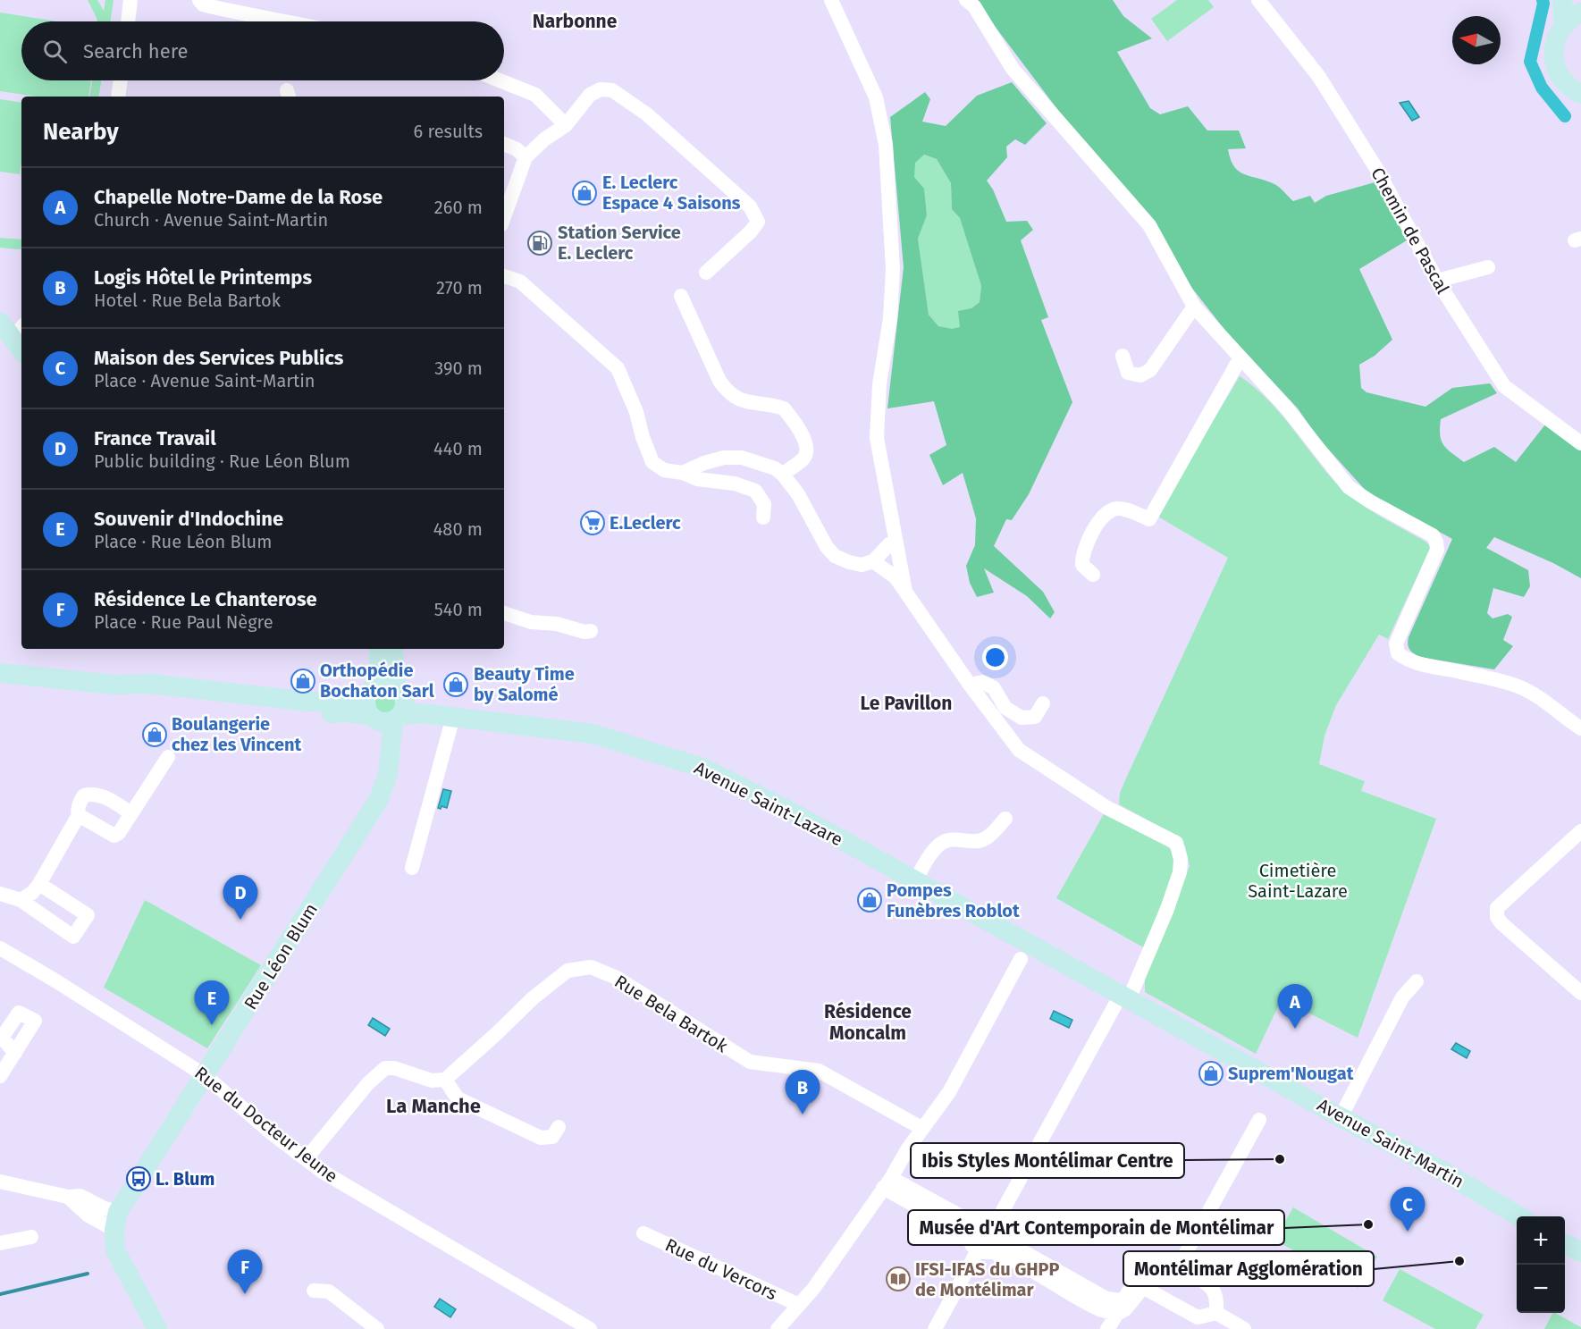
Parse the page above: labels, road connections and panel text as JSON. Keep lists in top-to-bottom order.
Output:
{
  "streets": {
    "main road": ["Avenue Saint-Lazare", "Rue Léon Blum", "Avenue Saint-Martin"],
    "street": [
      "Chemin de Pascal",
      "Rue Bela Bartok",
      "Rue du Docteur Jeune",
      "Rue du Vercors"
    ]
  },
  "crossings": [
    ["Avenue Saint-Lazare", "Rue Léon Blum"],
    ["Avenue Saint-Lazare", "Avenue Saint-Martin"],
    ["Rue Léon Blum", "Rue du Docteur Jeune"]
  ],
  "districts": [
    "Narbonne",
    "Le Pavillon",
    "Résidence Moncalm",
    "La Manche"
  ],
  "parks": ["Cimetière Saint-Lazare"],
  "places": {
    "shop": [
      "E. Leclerc Espace 4 Saisons",
      "Orthopédie Bochaton Sarl",
      "Beauty Time by Salomé",
      "Boulangerie chez les Vincent",
      "Pompes Funèbres Roblot",
      "Suprem'Nougat"
    ],
    "fuel station": ["Station Service E. Leclerc"],
    "supermarket": ["E.Leclerc"],
    "other": ["Ibis Styles Montélimar Centre", "Musée d'Art Contemporain de Montélimar", "Montélimar Agglomération"],
    "bus stop": ["L. Blum"],
    "library": ["IFSI-IFAS du GHPP de Montélimar"]
  },
  "north": "left",
  "page": {
    "search": "Search here",
    "heading": ["Nearby", "6 results"],
    "list": [
      {
        "mark": "A",
        "name": "Chapelle Notre-Dame de la Rose",
        "note": "Church · Avenue Saint-Martin",
        "value": "260 m"
      },
      {
        "mark": "B",
        "name": "Logis Hôtel le Printemps",
        "note": "Hotel · Rue Bela Bartok",
        "value": "270 m"
      },
      {
        "mark": "C",
        "name": "Maison des Services Publics",
        "note": "Place · Avenue Saint-Martin",
        "value": "390 m"
      },
      {
        "mark": "D",
        "name": "France Travail",
        "note": "Public building · Rue Léon Blum",
        "value": "440 m"
      },
      {
        "mark": "E",
        "name": "Souvenir d'Indochine",
        "note": "Place · Rue Léon Blum",
        "value": "480 m"
      },
      {
        "mark": "F",
        "name": "Résidence Le Chanterose",
        "note": "Place · Rue Paul Nègre",
        "value": "540 m"
      }
    ],
    "pins": [
      "D",
      "E",
      "A",
      "B",
      "C",
      "F"
    ],
    "map_buttons": ["+", "−"]
  }
}
